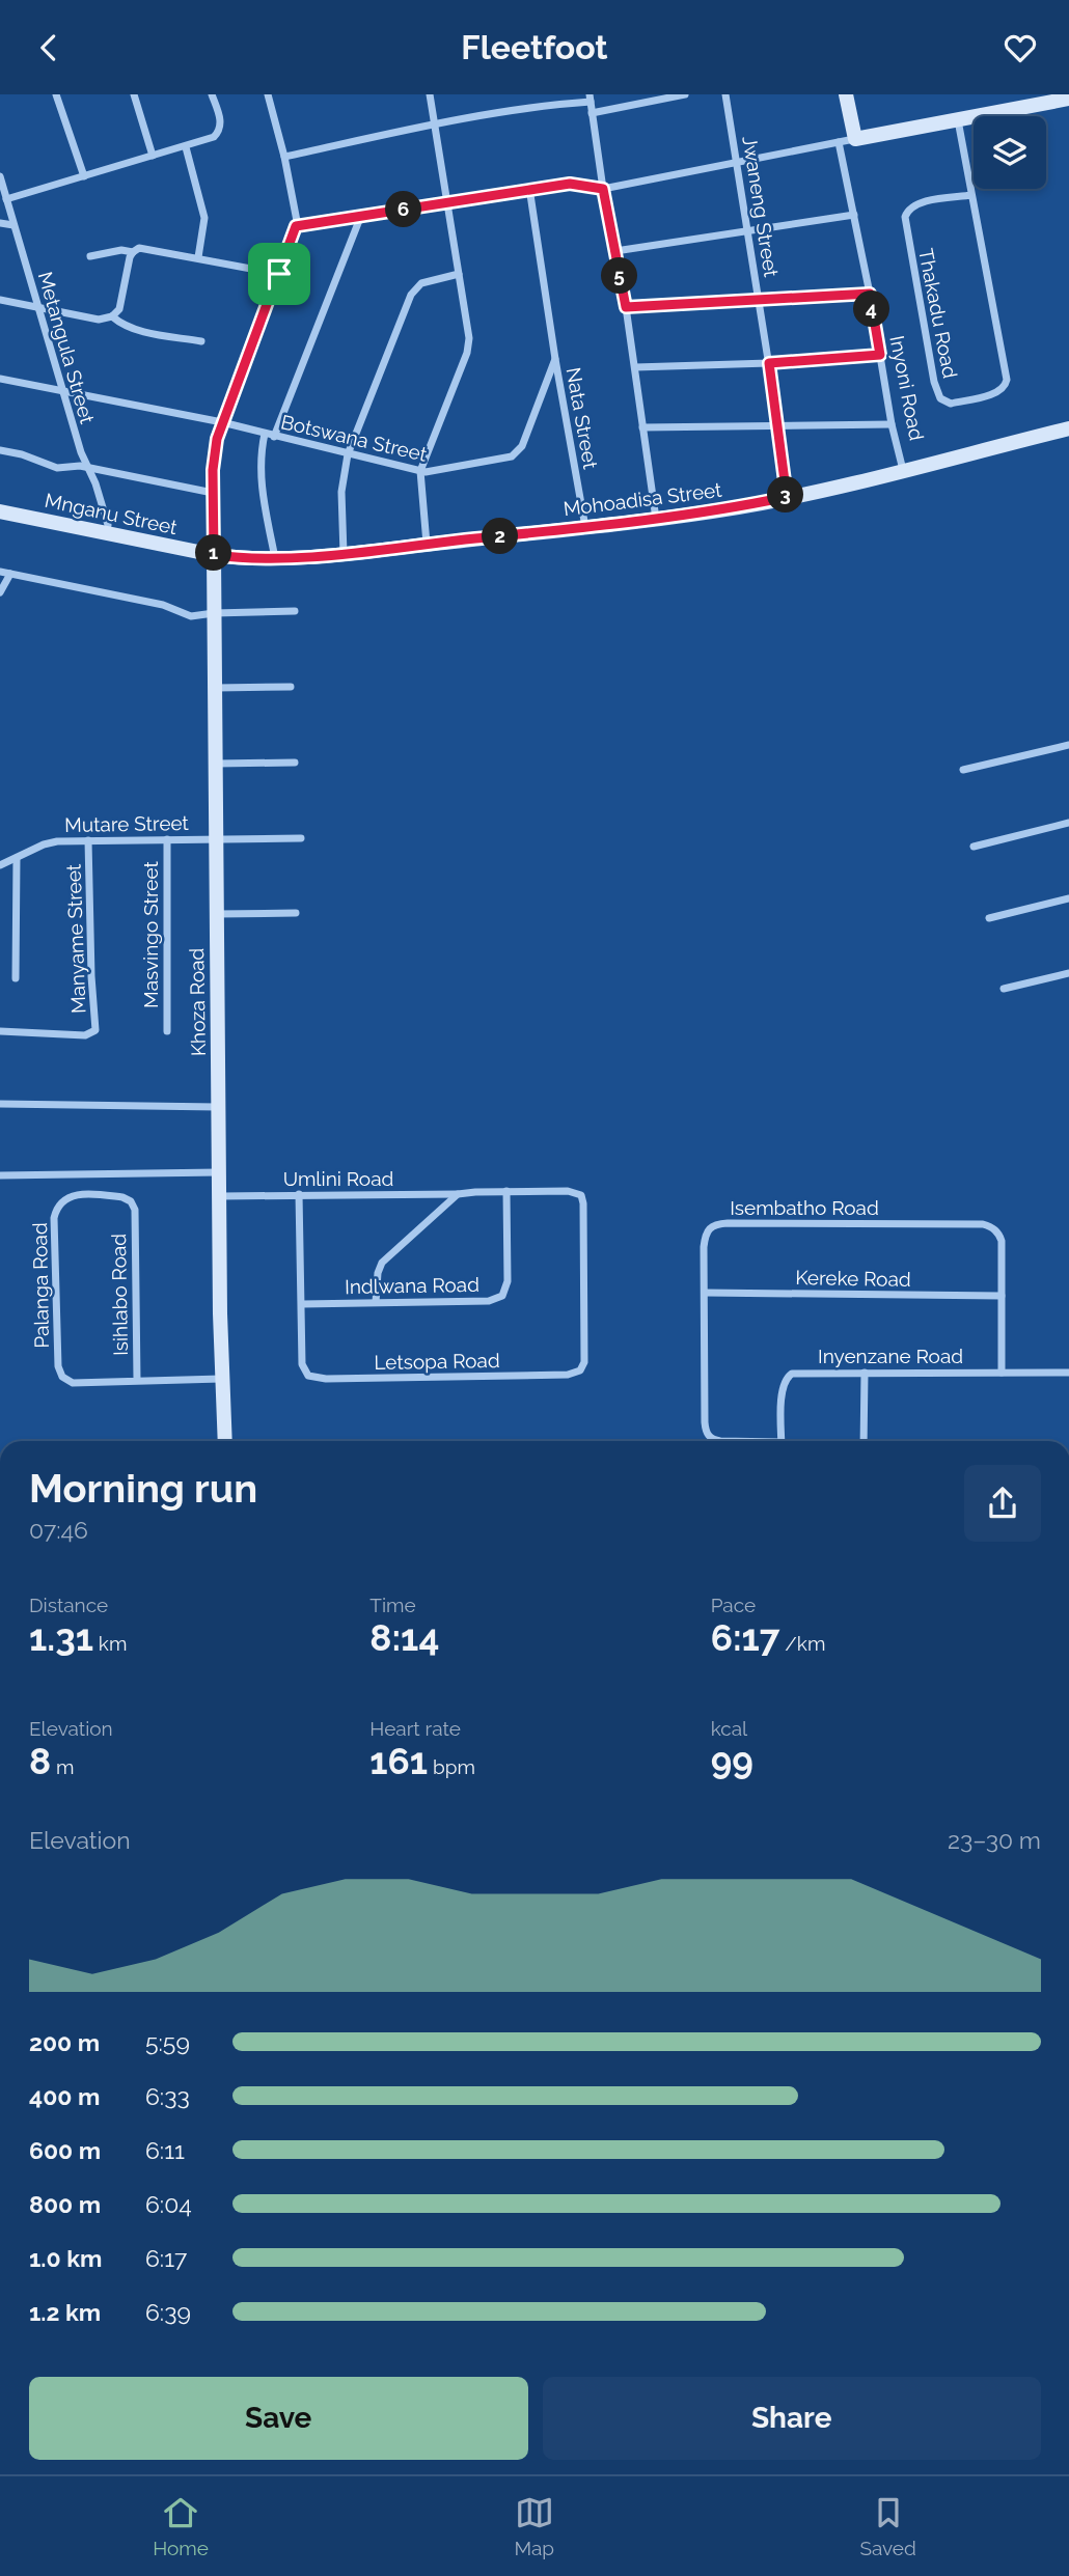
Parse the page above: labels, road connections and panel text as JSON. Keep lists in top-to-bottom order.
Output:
{
  "streets": {
    "street": [
      "Jwaneng Street",
      "Thakadu Road",
      "Metangula Street",
      "Inyoni Road",
      "Nata Street",
      "Botswana Street",
      "Mohoadisa Street",
      "Mnganu Street",
      "Mutare Street",
      "Masvingo Street",
      "Manyame Street",
      "Khoza Road",
      "Umlini Road",
      "Isembatho Road",
      "Kereke Road",
      "Palanga Road",
      "Indlwana Road",
      "Isihlabo Road",
      "Inyenzane Road",
      "Letsopa Road"
    ]
  },
  "crossings": [
    ["Jwaneng Street", "Mohoadisa Street"],
    ["Metangula Street", "Botswana Street"],
    ["Inyoni Road", "Mohoadisa Street"],
    ["Nata Street", "Botswana Street"],
    ["Nata Street", "Mohoadisa Street"],
    ["Mohoadisa Street", "Mnganu Street"],
    ["Mohoadisa Street", "Khoza Road"],
    ["Mnganu Street", "Khoza Road"],
    ["Mutare Street", "Masvingo Street"],
    ["Mutare Street", "Manyame Street"],
    ["Mutare Street", "Khoza Road"],
    ["Khoza Road", "Umlini Road"],
    ["Khoza Road", "Palanga Road"],
    ["Umlini Road", "Indlwana Road"],
    ["Umlini Road", "Letsopa Road"],
    ["Isembatho Road", "Kereke Road"],
    ["Isembatho Road", "Inyenzane Road"],
    ["Palanga Road", "Isihlabo Road"],
    ["Indlwana Road", "Letsopa Road"]
  ],
  "page": {
    "header": "Fleetfoot",
    "pins": [
      "6",
      "5",
      "4",
      "3",
      "2",
      "1"
    ],
    "heading": ["Morning run", "07:46"],
    "stats": [
      ["Distance", "1.31 km"],
      ["Time", "8:14"],
      ["Pace", "6:17 /km"],
      ["Elevation", "8 m"],
      ["Heart rate", "161 bpm"],
      ["kcal", "99"]
    ],
    "chart": ["Elevation", "23–30 m"],
    "list": [
      {
        "name": "200 m",
        "note": "5:59"
      },
      {
        "name": "400 m",
        "note": "6:33"
      },
      {
        "name": "600 m",
        "note": "6:11"
      },
      {
        "name": "800 m",
        "note": "6:04"
      },
      {
        "name": "1.0 km",
        "note": "6:17"
      },
      {
        "name": "1.2 km",
        "note": "6:39"
      }
    ],
    "buttons": ["Save", "Share"],
    "tabs": ["Home", "Map", "Saved"]
  }
}
